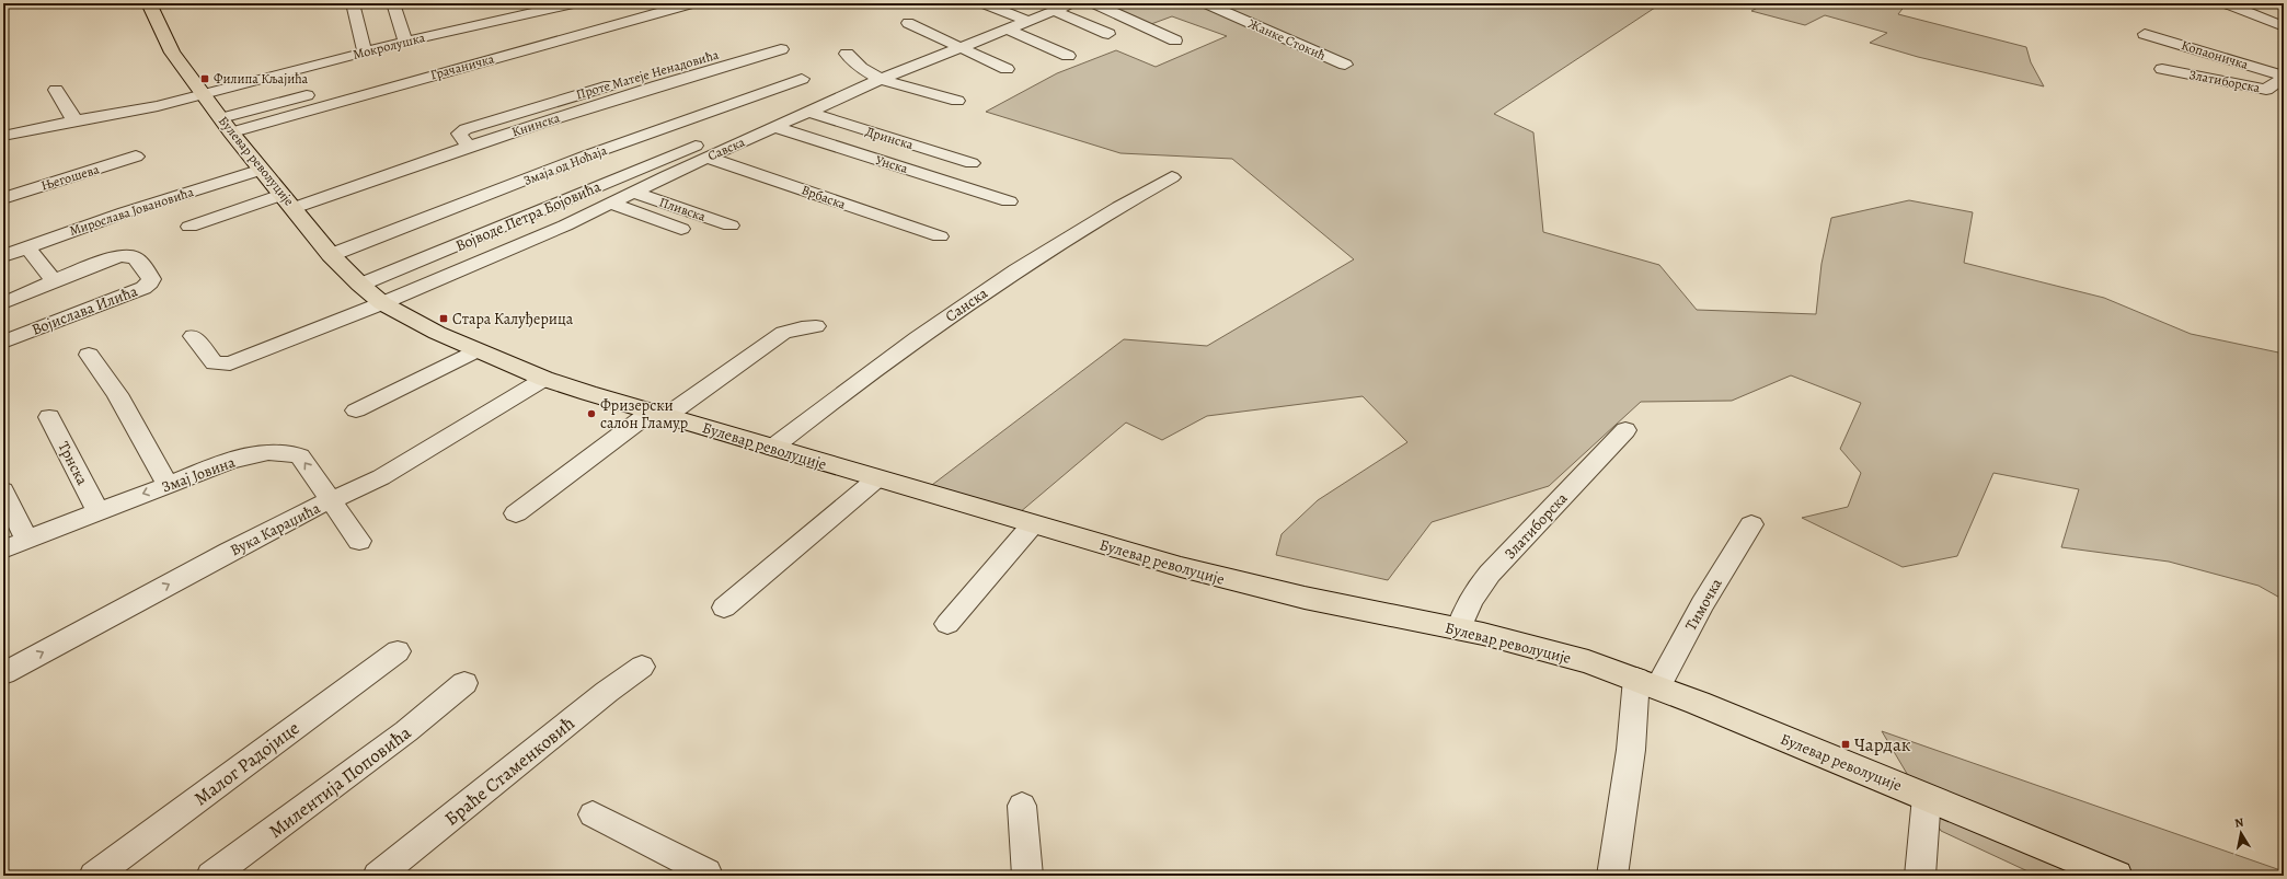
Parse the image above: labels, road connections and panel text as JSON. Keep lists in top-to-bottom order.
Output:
{
  "streets": {
    "main road": ["Булевар револуције"],
    "street": [
      "Жанке Стокић",
      "Мокролушка",
      "Копаоничка",
      "Грачаничка",
      "Златиборска",
      "Книнска",
      "Дринска",
      "Савска",
      "Унска",
      "Змаја од Ноћаја",
      "Његошева",
      "Врбаска",
      "Пливска",
      "Мирослава Јовановића",
      "Војводе Петра Бојовића",
      "Санска",
      "Војислава Илића",
      "Трнска",
      "Змај Јовина",
      "Вука Караџића",
      "Тимочка",
      "Малог Радојице",
      "Браће Стаменковић",
      "Милентија Поповића"
    ]
  },
  "crossings": [
    ["Мокролушка", "Булевар револуције"],
    ["Копаоничка", "Златиборска"],
    ["Грачаничка", "Булевар револуције"],
    ["Златиборска", "Булевар револуције"],
    ["Книнска", "Булевар револуције"],
    ["Дринска", "Савска"],
    ["Савска", "Булевар револуције"],
    ["Савска", "Унска"],
    ["Савска", "Врбаска"],
    ["Савска", "Пливска"],
    ["Савска", "Војводе Петра Бојовића"],
    ["Булевар револуције", "Змаја од Ноћаја"],
    ["Булевар револуције", "Мирослава Јовановића"],
    ["Булевар револуције", "Војводе Петра Бојовића"],
    ["Булевар револуције", "Санска"],
    ["Булевар револуције", "Вука Караџића"],
    ["Булевар револуције", "Тимочка"],
    ["Врбаска", "Војводе Петра Бојовића"],
    ["Трнска", "Змај Јовина"],
    ["Змај Јовина", "Вука Караџића"]
  ],
  "one_way": ["Вука Караџића"],
  "places": {
    "transit": ["Филипа Кљајића", "Стара Калуђерица", "Чардак"],
    "other": ["Фризерски салон Гламур"]
  },
  "north": "top"
}
